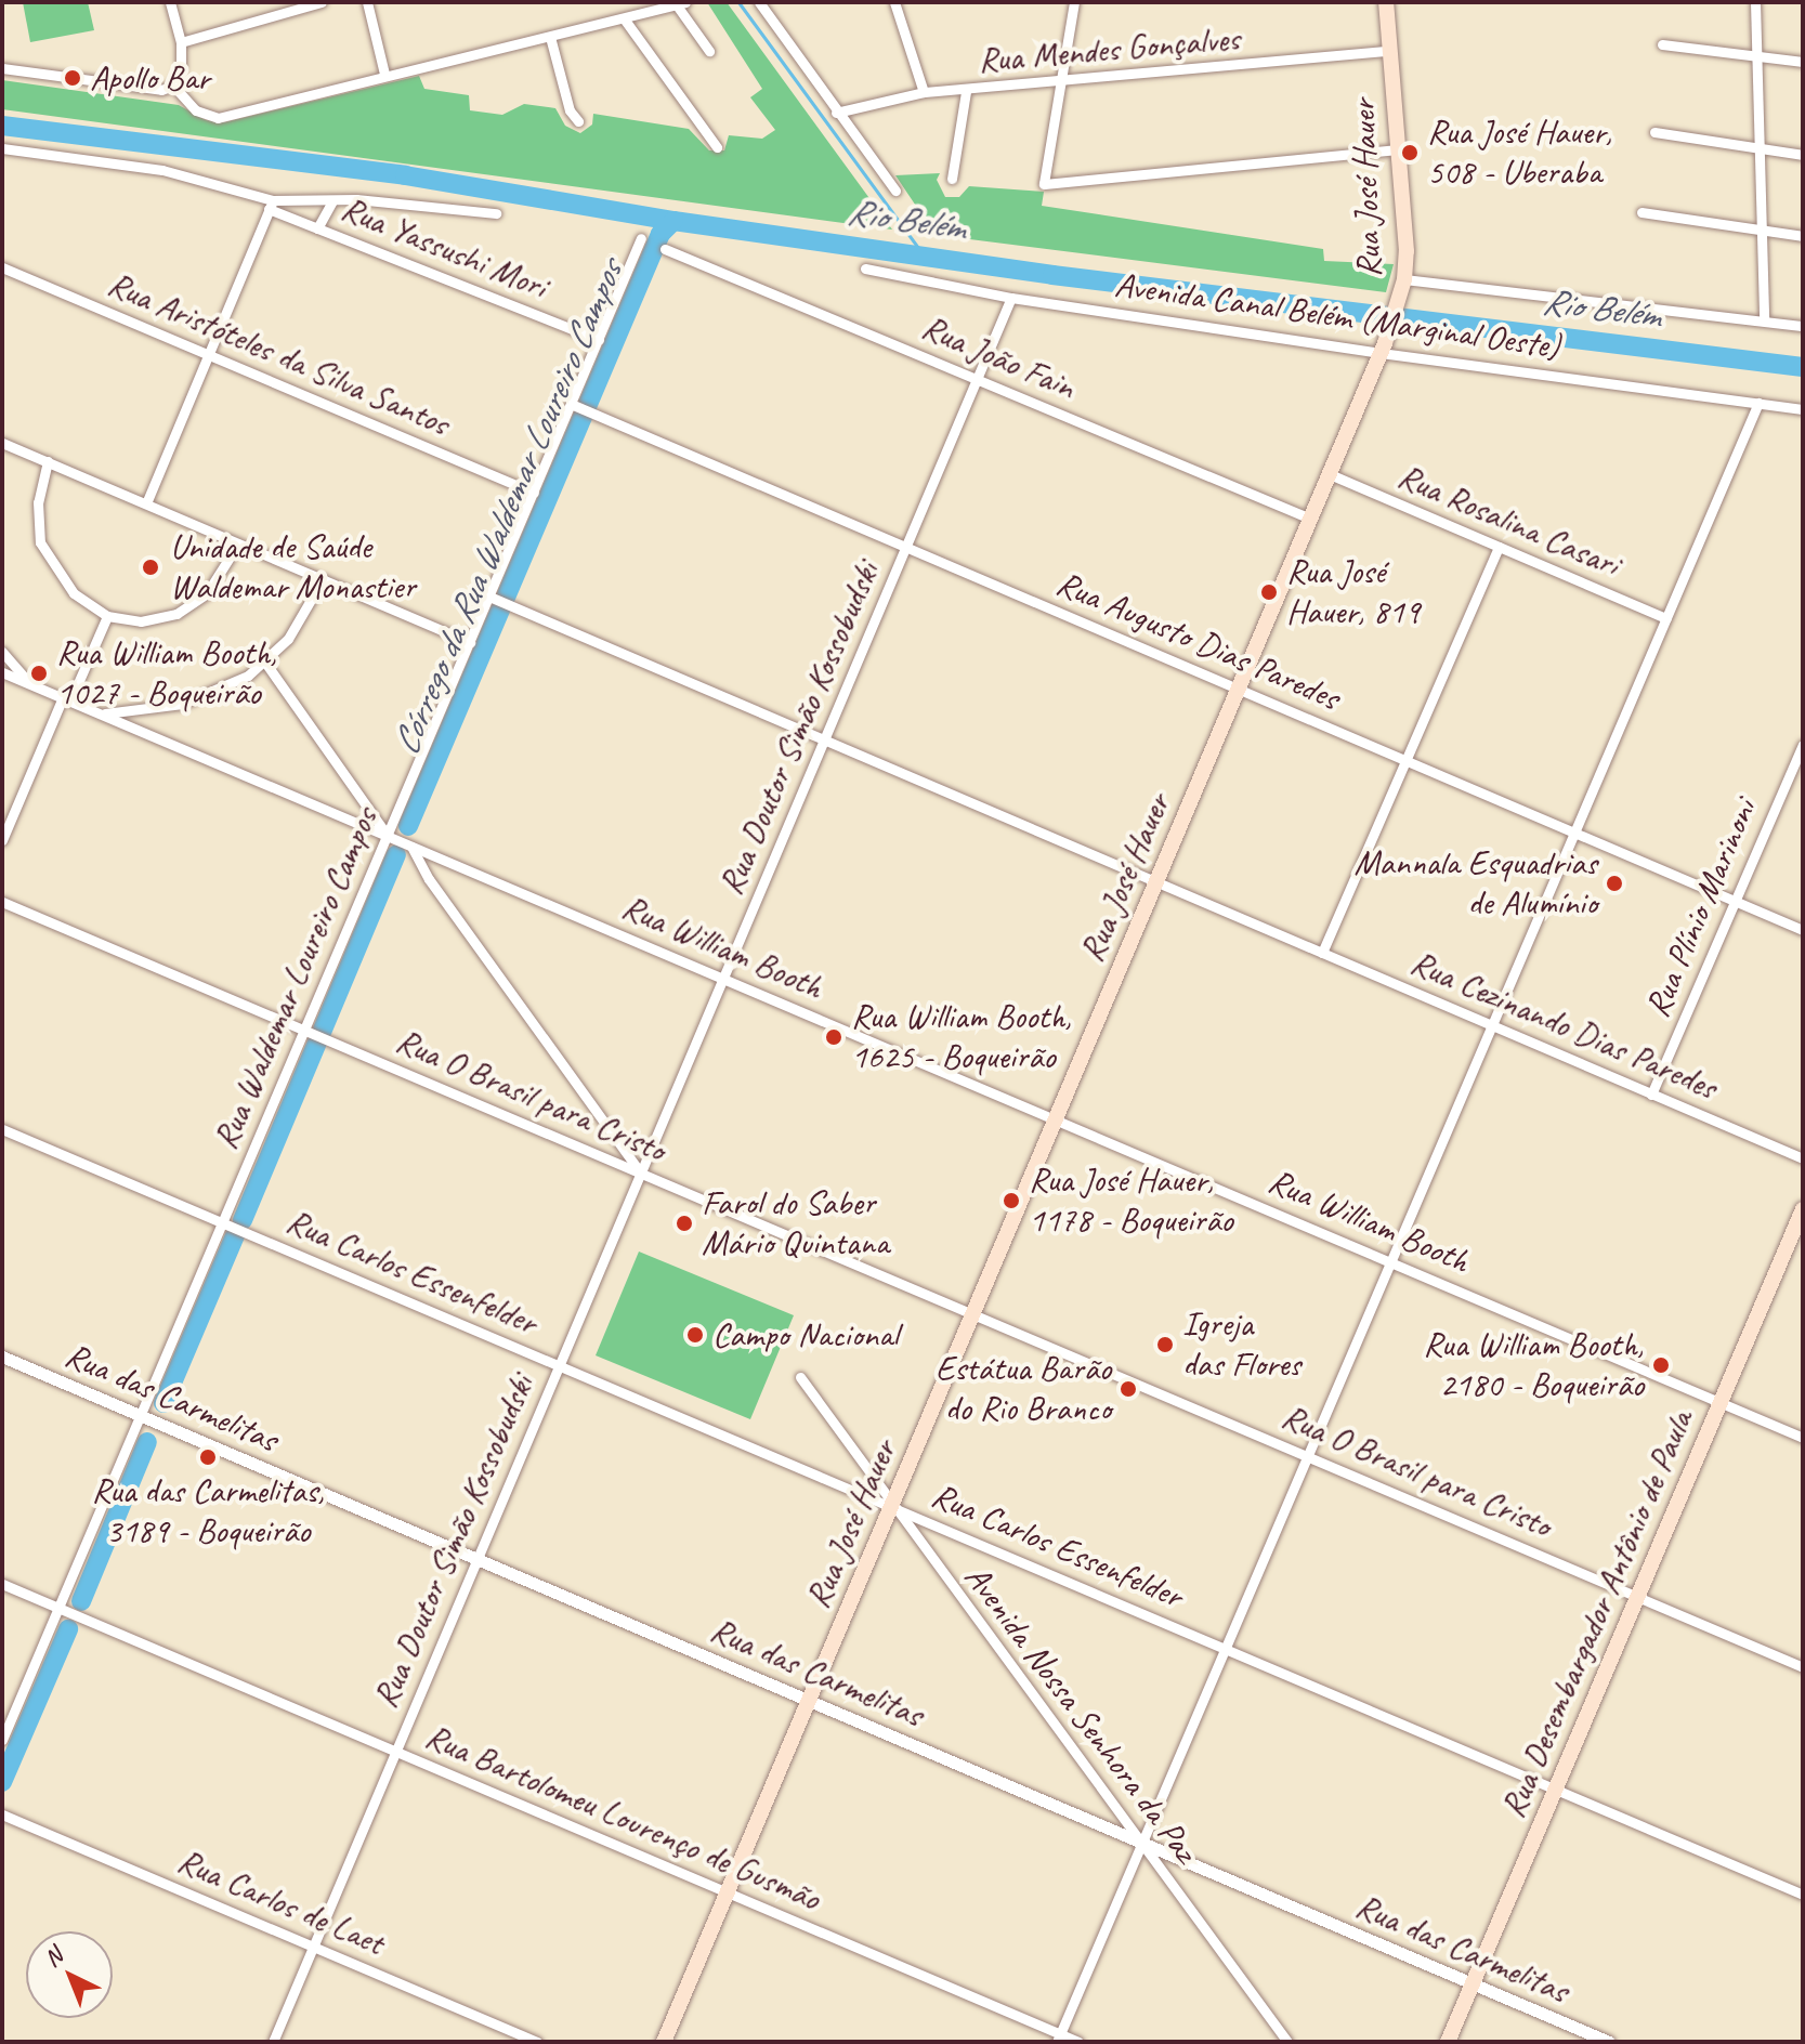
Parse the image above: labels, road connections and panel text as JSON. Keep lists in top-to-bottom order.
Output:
{
  "streets": {
    "main road": ["Rua José Hauer", "Rua Desembargador Antônio de Paula"],
    "street": [
      "Rua Mendes Gonçalves",
      "Rua Yassushi Mori",
      "Avenida Canal Belém (Marginal Oeste)",
      "Rua Aristóteles da Silva Santos",
      "Rua João Fain",
      "Rua Rosalina Casari",
      "Rua Augusto Dias Paredes",
      "Rua Doutor Simão Kossobudski",
      "Rua Plínio Marinoni",
      "Rua William Booth",
      "Rua Waldemar Loureiro Campos",
      "Rua Cezinando Dias Paredes",
      "Rua O Brasil para Cristo",
      "Rua Carlos Essenfelder",
      "Rua das Carmelitas",
      "Avenida Nossa Senhora da Paz",
      "Rua Bartolomeu Lourenço de Gusmão",
      "Rua Carlos de Laet"
    ]
  },
  "crossings": [
    ["Rua Mendes Gonçalves", "Rua José Hauer"],
    ["Rua José Hauer", "Avenida Canal Belém (Marginal Oeste)"],
    ["Rua José Hauer", "Rua João Fain"],
    ["Rua José Hauer", "Rua Rosalina Casari"],
    ["Rua José Hauer", "Rua Augusto Dias Paredes"],
    ["Rua José Hauer", "Rua William Booth"],
    ["Rua José Hauer", "Rua Cezinando Dias Paredes"],
    ["Rua José Hauer", "Rua O Brasil para Cristo"],
    ["Rua José Hauer", "Rua Carlos Essenfelder"],
    ["Rua José Hauer", "Rua das Carmelitas"],
    ["Rua José Hauer", "Avenida Nossa Senhora da Paz"],
    ["Rua José Hauer", "Rua Bartolomeu Lourenço de Gusmão"],
    ["Rua Yassushi Mori", "Rua Waldemar Loureiro Campos"],
    ["Avenida Canal Belém (Marginal Oeste)", "Rua Doutor Simão Kossobudski"],
    ["Rua Aristóteles da Silva Santos", "Rua Waldemar Loureiro Campos"],
    ["Rua João Fain", "Rua Doutor Simão Kossobudski"],
    ["Rua Augusto Dias Paredes", "Rua Doutor Simão Kossobudski"],
    ["Rua Augusto Dias Paredes", "Rua Plínio Marinoni"],
    ["Rua Augusto Dias Paredes", "Rua Waldemar Loureiro Campos"],
    ["Rua Doutor Simão Kossobudski", "Rua William Booth"],
    ["Rua Doutor Simão Kossobudski", "Rua Cezinando Dias Paredes"],
    ["Rua Doutor Simão Kossobudski", "Rua O Brasil para Cristo"],
    ["Rua Doutor Simão Kossobudski", "Rua Carlos Essenfelder"],
    ["Rua Doutor Simão Kossobudski", "Rua das Carmelitas"],
    ["Rua Doutor Simão Kossobudski", "Rua Bartolomeu Lourenço de Gusmão"],
    ["Rua Doutor Simão Kossobudski", "Rua Carlos de Laet"],
    ["Rua Plínio Marinoni", "Rua Cezinando Dias Paredes"],
    ["Rua William Booth", "Rua Waldemar Loureiro Campos"],
    ["Rua William Booth", "Rua Desembargador Antônio de Paula"],
    ["Rua Waldemar Loureiro Campos", "Rua Cezinando Dias Paredes"],
    ["Rua Waldemar Loureiro Campos", "Rua O Brasil para Cristo"],
    ["Rua Waldemar Loureiro Campos", "Rua Carlos Essenfelder"],
    ["Rua Waldemar Loureiro Campos", "Rua das Carmelitas"],
    ["Rua Waldemar Loureiro Campos", "Rua Bartolomeu Lourenço de Gusmão"],
    ["Rua O Brasil para Cristo", "Rua Desembargador Antônio de Paula"],
    ["Rua Carlos Essenfelder", "Rua Desembargador Antônio de Paula"],
    ["Rua Carlos Essenfelder", "Avenida Nossa Senhora da Paz"],
    ["Rua das Carmelitas", "Rua Desembargador Antônio de Paula"],
    ["Rua das Carmelitas", "Avenida Nossa Senhora da Paz"]
  ],
  "water": ["Rio Belém", "Córrego da Rua Waldemar Loureiro Campos"],
  "places": [
    "Apollo Bar",
    "Rua José Hauer, 508 - Uberaba",
    "Unidade de Saúde Waldemar Monastier",
    "Rua José Hauer, 819",
    "Rua William Booth, 1027 - Boqueirão",
    "Mannala Esquadrias de Alumínio",
    "Rua William Booth, 1625 - Boqueirão",
    "Rua José Hauer, 1178 - Boqueirão",
    "Farol do Saber Mário Quintana",
    "Campo Nacional",
    "Igreja das Flores",
    "Rua William Booth, 2180 - Boqueirão",
    "Estátua Barão do Rio Branco",
    "Rua das Carmelitas, 3189 - Boqueirão"
  ],
  "north": "top left"
}
